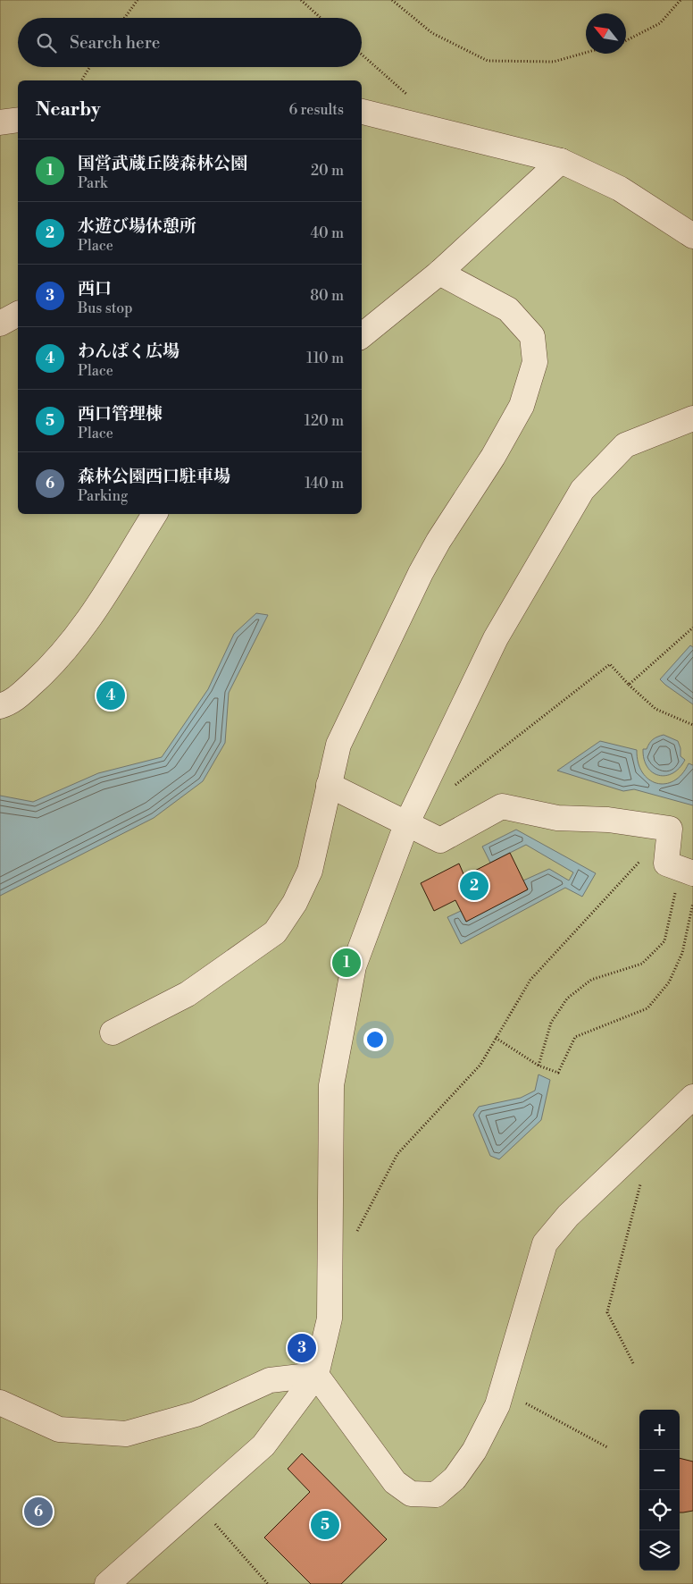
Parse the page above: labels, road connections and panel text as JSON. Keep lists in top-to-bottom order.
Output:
{
  "north": "top left",
  "page": {
    "search": "Search here",
    "heading": ["Nearby", "6 results"],
    "list": [
      {
        "mark": "1",
        "name": "国営武蔵丘陵森林公園",
        "note": "Park",
        "value": "20 m"
      },
      {
        "mark": "2",
        "name": "水遊び場休憩所",
        "note": "Place",
        "value": "40 m"
      },
      {
        "mark": "3",
        "name": "西口",
        "note": "Bus stop",
        "value": "80 m"
      },
      {
        "mark": "4",
        "name": "わんぱく広場",
        "note": "Place",
        "value": "110 m"
      },
      {
        "mark": "5",
        "name": "西口管理棟",
        "note": "Place",
        "value": "120 m"
      },
      {
        "mark": "6",
        "name": "森林公園西口駐車場",
        "note": "Parking",
        "value": "140 m"
      }
    ],
    "pins": [
      "4",
      "2",
      "1",
      "3",
      "6",
      "5"
    ],
    "map_buttons": ["+", "−"]
  }
}
